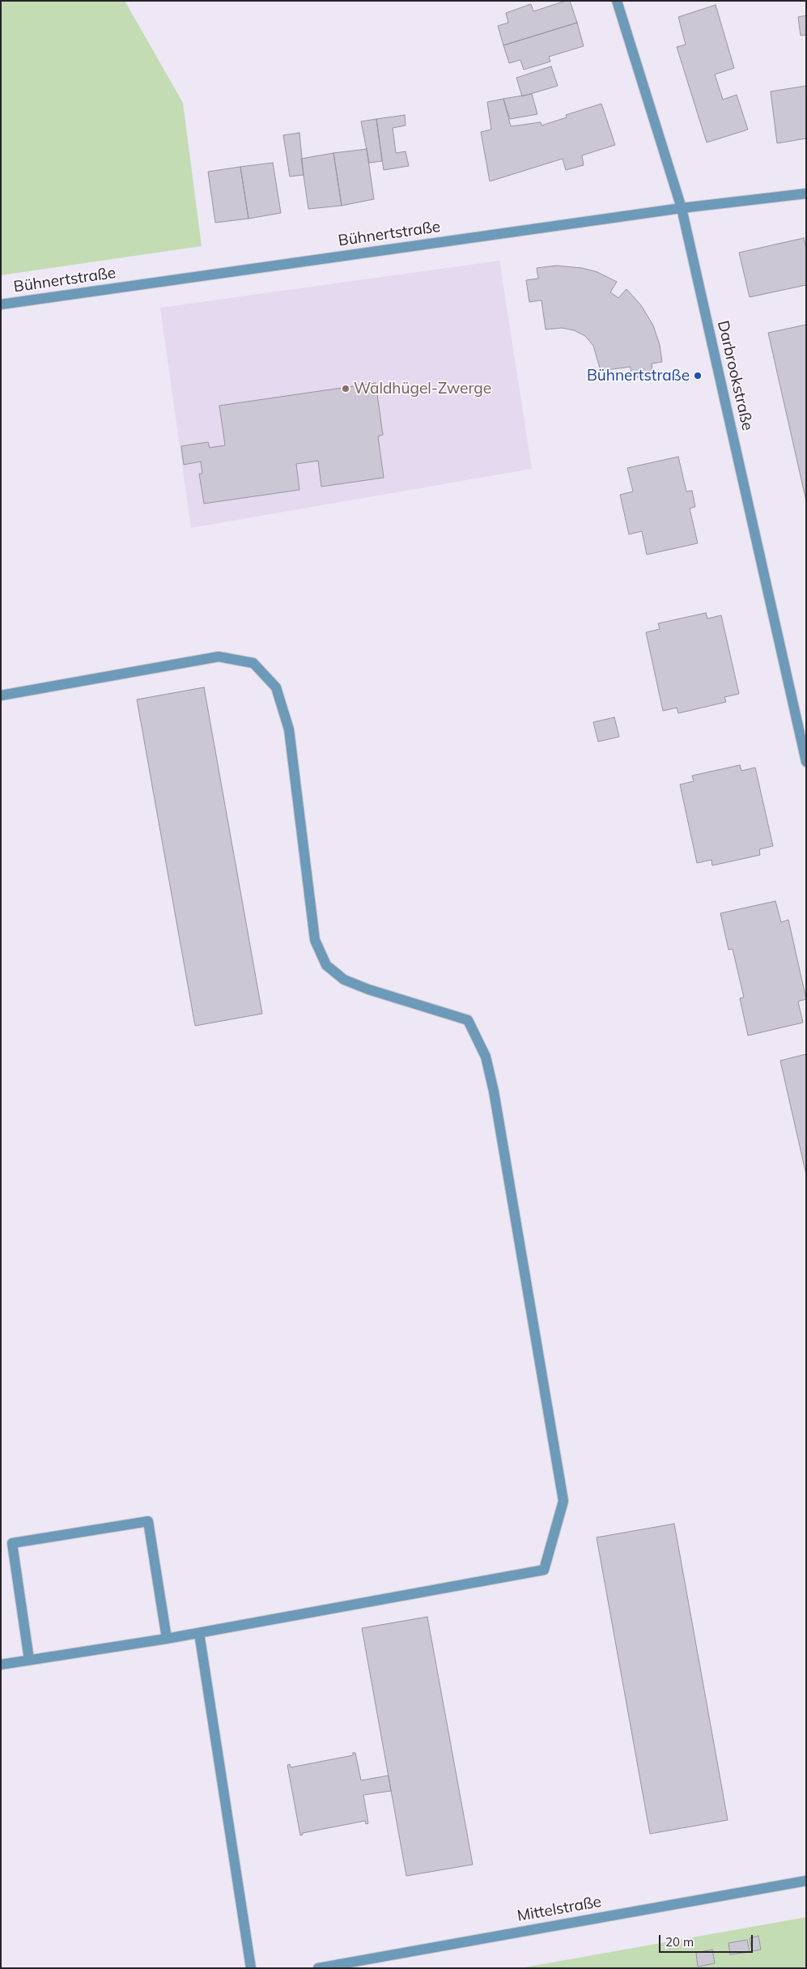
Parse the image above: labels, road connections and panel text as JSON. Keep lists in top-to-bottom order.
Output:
{
  "streets": {
    "street": ["Bühnertstraße", "Darbrookstraße", "Mittelstraße"]
  },
  "crossings": [
    ["Bühnertstraße", "Darbrookstraße"]
  ],
  "places": ["Bühnertstraße", "Waldhügel-Zwerge"],
  "scale_bar": "20 m"
}
